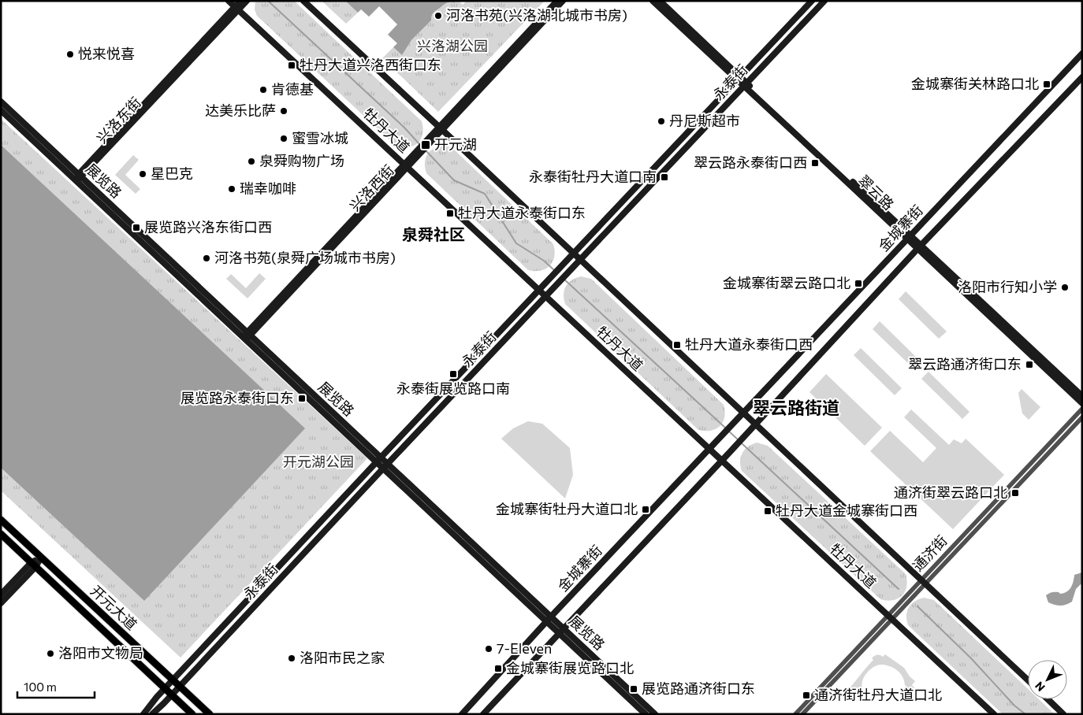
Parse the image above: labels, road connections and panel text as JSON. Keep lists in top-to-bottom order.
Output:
{
  "streets": {
    "main road": [
      "永泰街",
      "兴洛东街",
      "牡丹大道",
      "展览路",
      "兴洛西街",
      "翠云路",
      "金城寨街",
      "开元大道"
    ],
    "street": ["通济街"]
  },
  "crossings": [
    ["永泰街", "牡丹大道"],
    ["永泰街", "展览路"],
    ["永泰街", "翠云路"],
    ["永泰街", "开元大道"],
    ["兴洛东街", "牡丹大道"],
    ["兴洛东街", "展览路"],
    ["牡丹大道", "兴洛西街"],
    ["牡丹大道", "金城寨街"],
    ["牡丹大道", "通济街"],
    ["展览路", "兴洛西街"],
    ["展览路", "金城寨街"],
    ["翠云路", "金城寨街"]
  ],
  "districts": ["泉舜社区", "翠云路街道"],
  "parks": ["兴洛湖公园", "开元湖公园"],
  "places": {
    "other": [
      "河洛书苑(兴洛湖北城市书房)",
      "悦来悦喜",
      "肯德基",
      "达美乐比萨",
      "丹尼斯超市",
      "蜜雪冰城",
      "泉舜购物广场",
      "星巴克",
      "瑞幸咖啡",
      "河洛书苑(泉舜广场城市书房)",
      "洛阳市行知小学",
      "7-Eleven",
      "洛阳市文物局",
      "洛阳市民之家"
    ],
    "transit": [
      "牡丹大道兴洛西街口东",
      "金城寨街关林路口北",
      "开元湖",
      "翠云路永泰街口西",
      "永泰街牡丹大道口南",
      "牡丹大道永泰街口东",
      "展览路兴洛东街口西",
      "金城寨街翠云路口北",
      "牡丹大道永泰街口西",
      "翠云路通济街口东",
      "永泰街展览路口南",
      "展览路永泰街口东",
      "通济街翠云路口北",
      "金城寨街牡丹大道口北",
      "牡丹大道金城寨街口西",
      "金城寨街展览路口北",
      "展览路通济街口东",
      "通济街牡丹大道口北"
    ]
  },
  "scale_bar": "100 m",
  "north": "bottom left"
}
